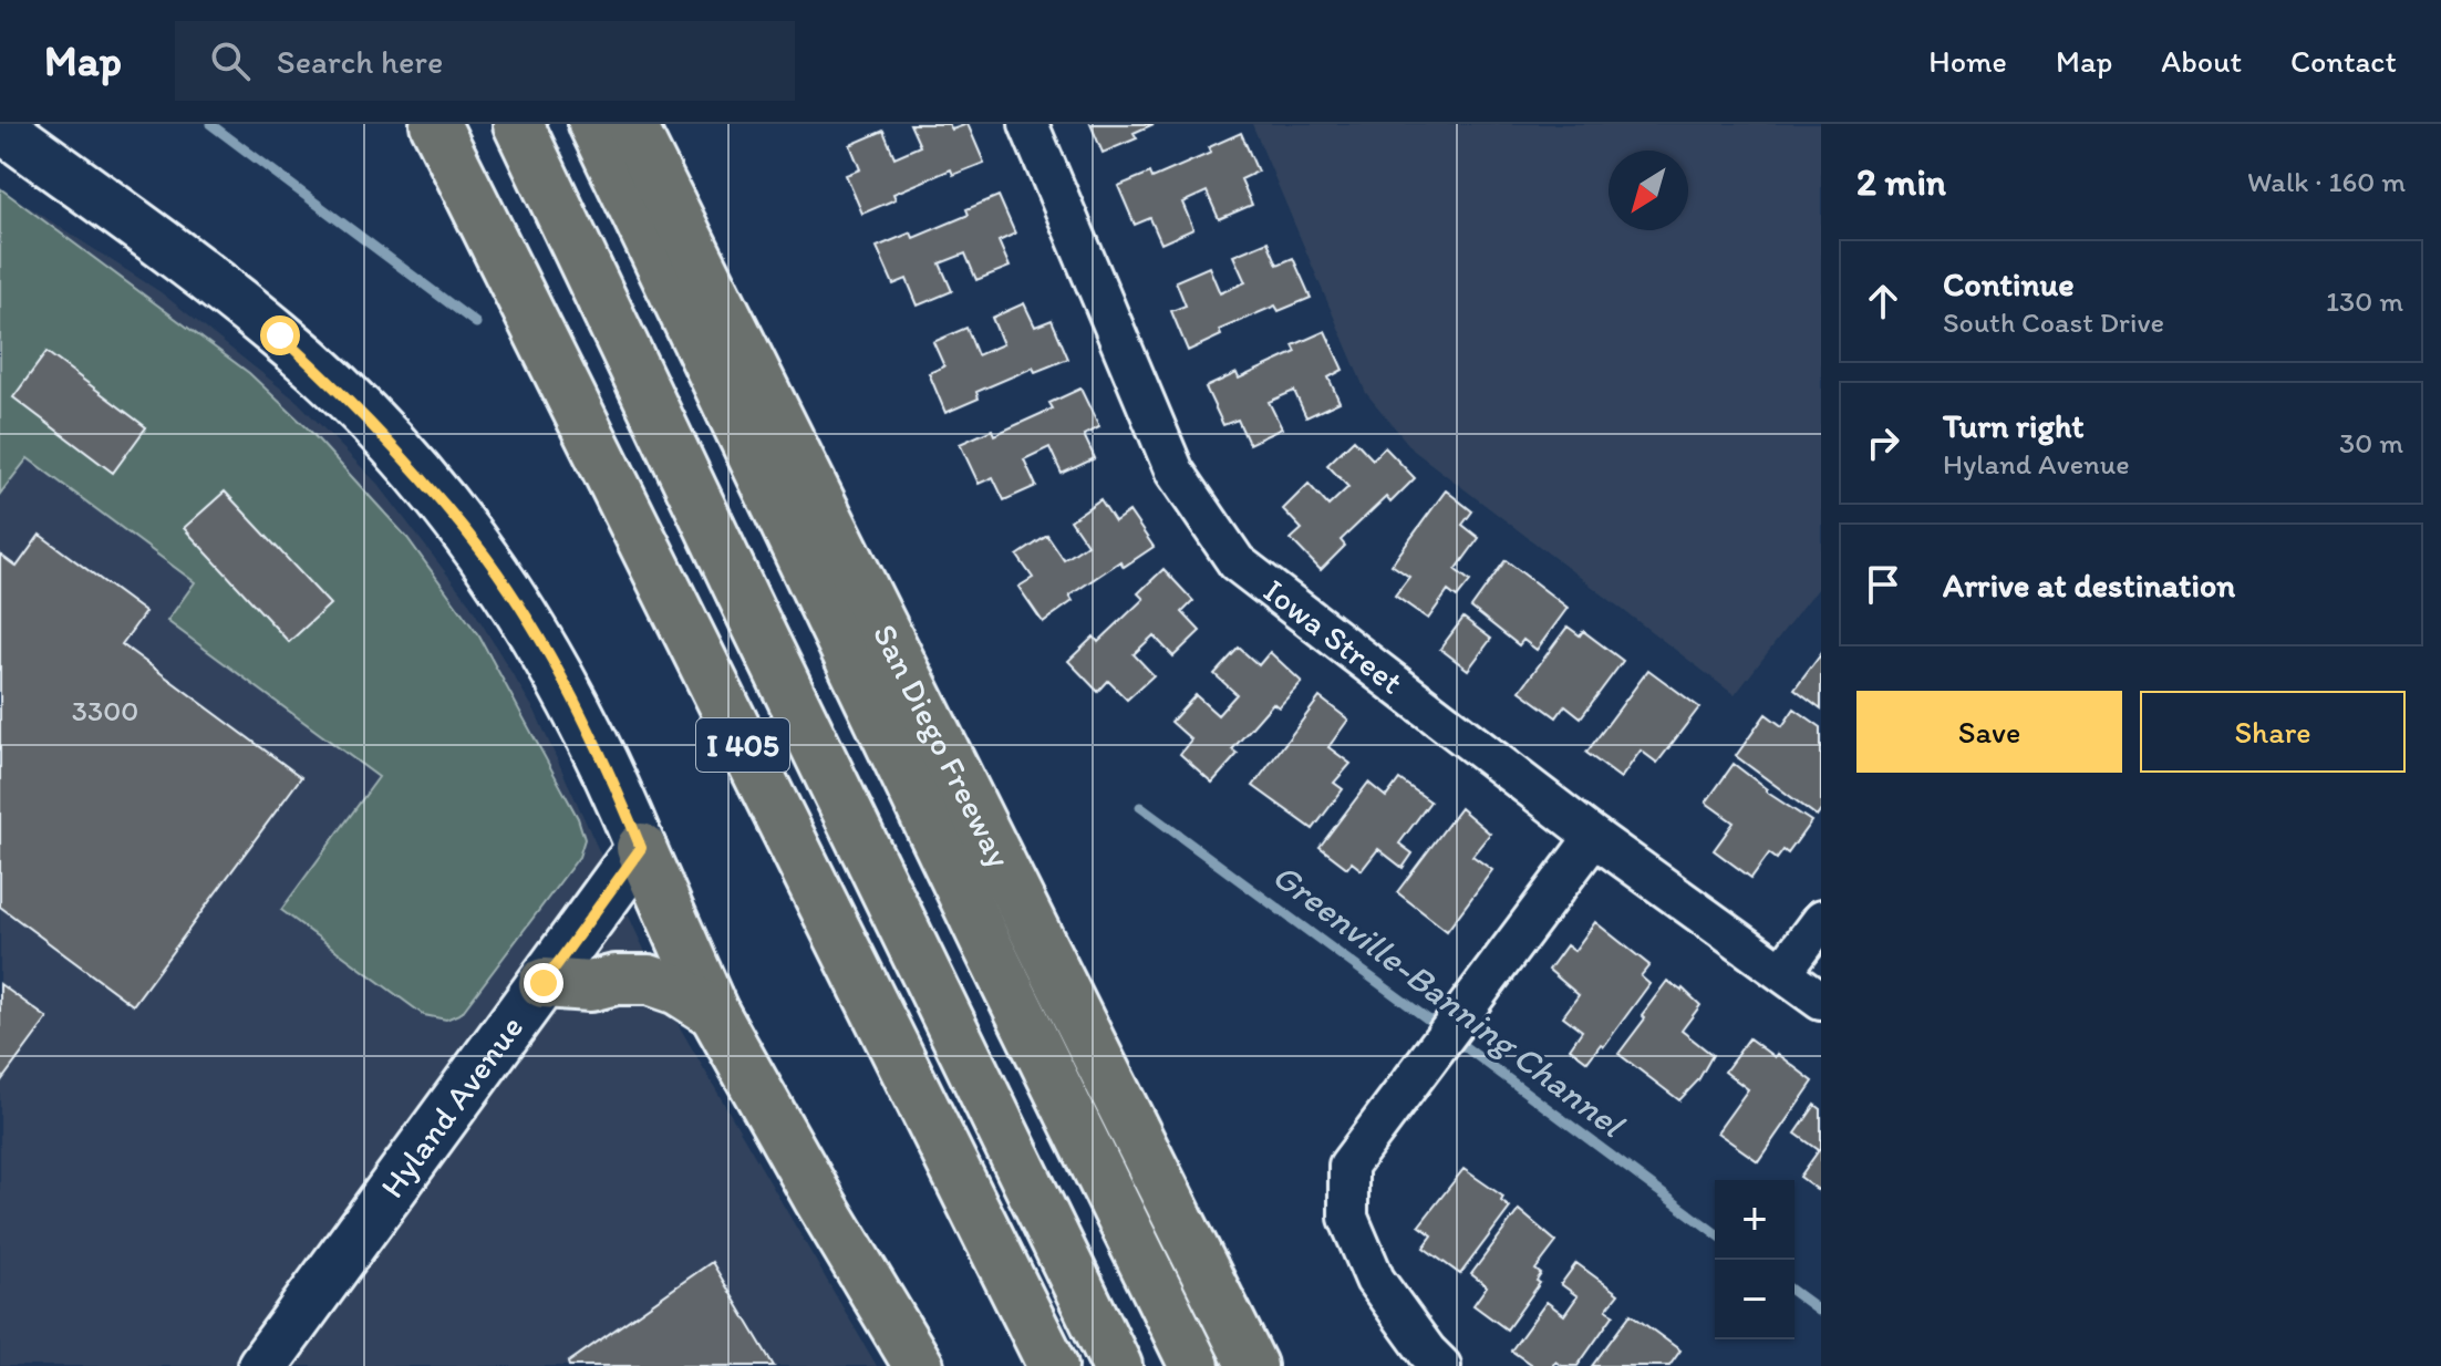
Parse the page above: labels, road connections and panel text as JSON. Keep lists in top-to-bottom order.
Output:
{
  "streets": {
    "highway": ["I 405", "San Diego Freeway"],
    "main road": ["Hyland Avenue"],
    "street": ["Iowa Street"]
  },
  "water": ["Greenville-Banning Channel"],
  "house_numbers": ["3300"],
  "north": "bottom left",
  "page": {
    "header": "Map",
    "search": "Search here",
    "nav": [
      "Home",
      "Map",
      "About",
      "Contact"
    ],
    "heading": ["2 min", "Walk · 160 m"],
    "list": [
      ["Continue", "South Coast Drive", "130 m"],
      ["Turn right", "Hyland Avenue", "30 m"],
      "Arrive at destination"
    ],
    "buttons": ["Save", "Share"],
    "map_buttons": ["+", "−"]
  }
}
